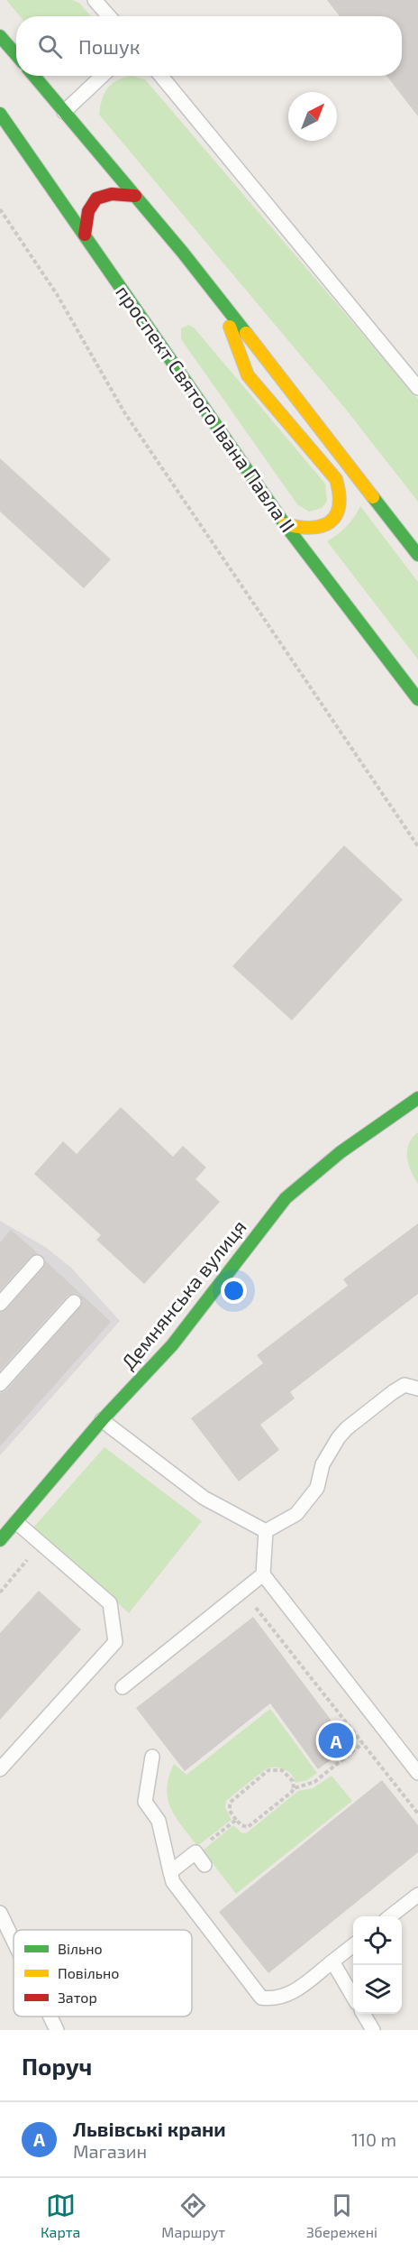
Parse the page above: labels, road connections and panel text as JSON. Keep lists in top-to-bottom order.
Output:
{
  "streets": {
    "main road": ["проспект Святого Івана Павла II", "Демнянська вулиця"]
  },
  "legend": ["Вільно", "Повільно", "Затор"],
  "north": "top right",
  "page": {
    "search": "Пошук",
    "pins": "A",
    "heading": "Поруч",
    "list": [
      {
        "mark": "A",
        "name": "Львівські крани",
        "note": "Магазин",
        "value": "110 m"
      }
    ],
    "nav": ["Карта", "Маршрут", "Збережені"]
  }
}
